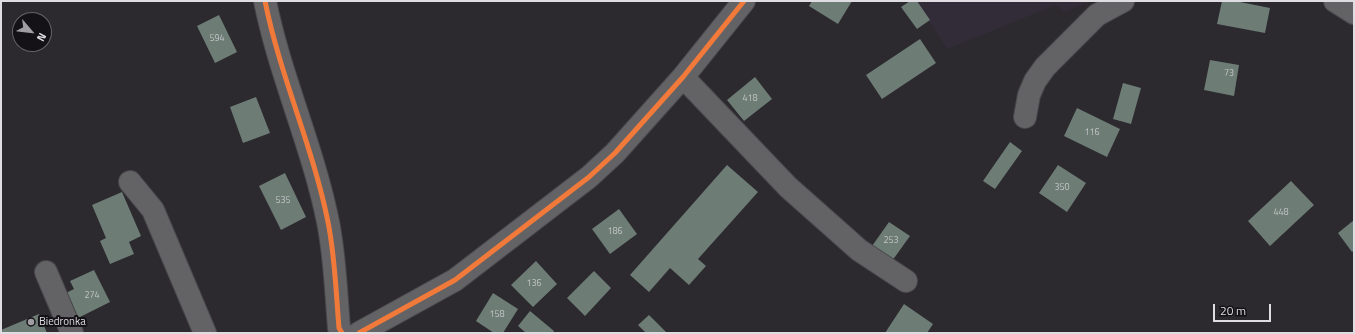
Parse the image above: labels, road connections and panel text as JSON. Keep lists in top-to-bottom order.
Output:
{
  "places": ["Biedronka"],
  "house_numbers": [
    "594",
    "73",
    "418",
    "116",
    "350",
    "535",
    "448",
    "186",
    "253",
    "136",
    "274",
    "158"
  ],
  "scale_bar": "20 m",
  "north": "bottom right"
}
